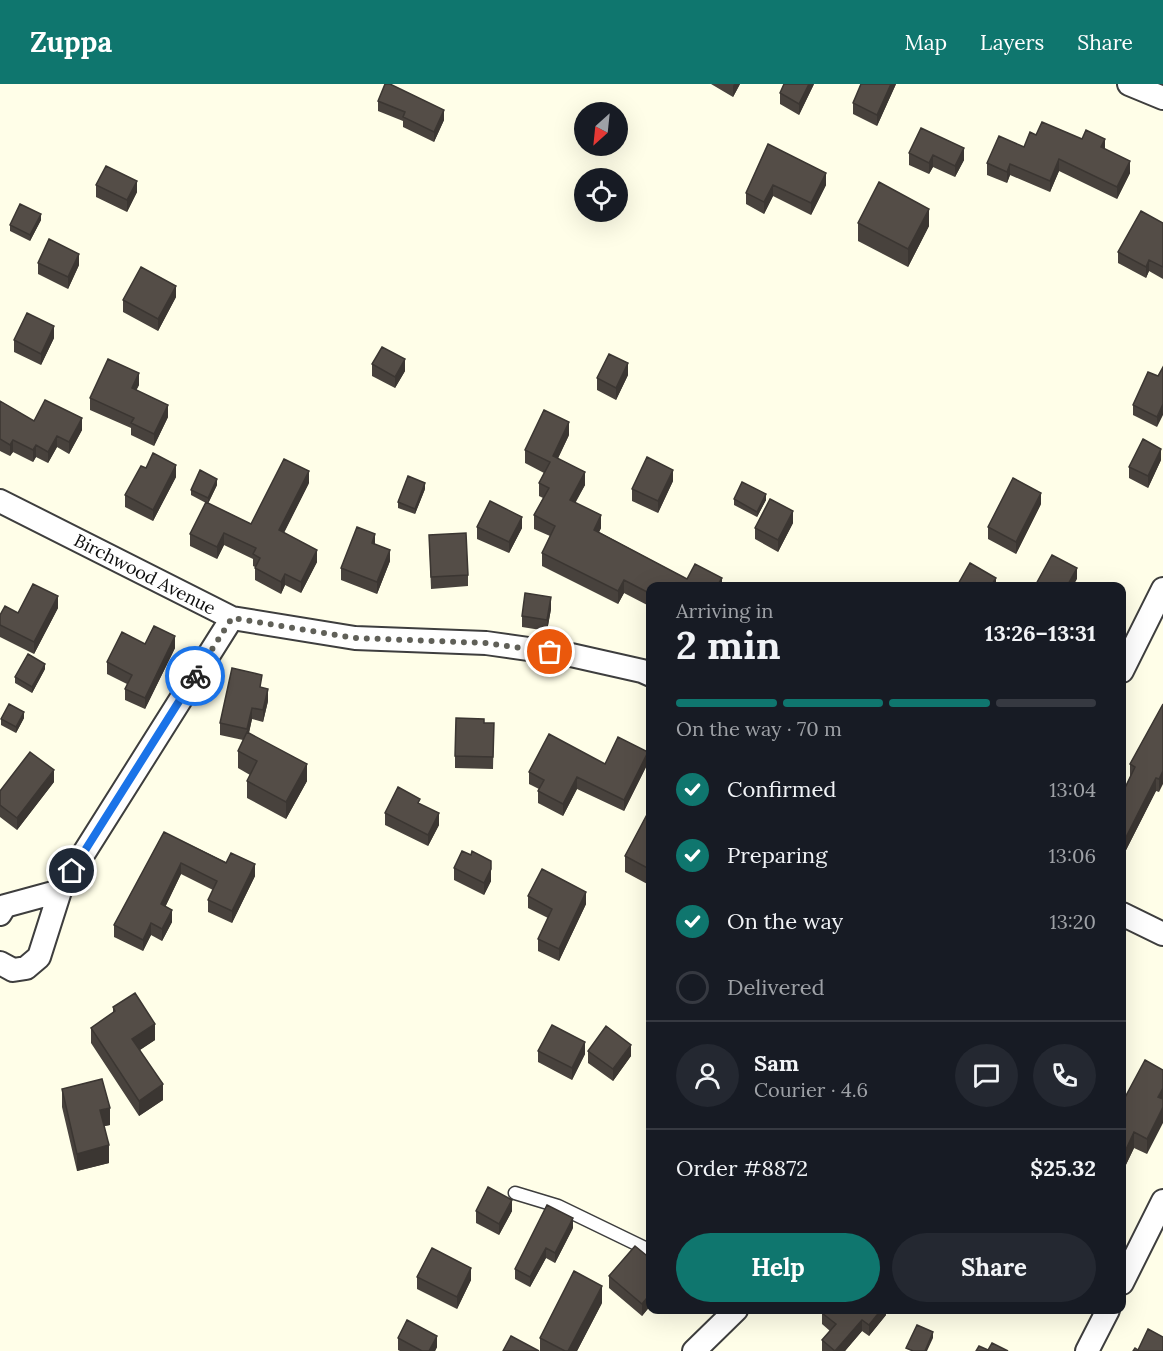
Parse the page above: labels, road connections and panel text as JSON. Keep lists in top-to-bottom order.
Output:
{
  "streets": {
    "street": ["Birchwood Avenue"]
  },
  "north": "bottom left",
  "page": {
    "header": "Zuppa",
    "nav": ["Map", "Layers", "Share"],
    "heading": ["2 min", "Arriving in", "13:26–13:31"],
    "panel": [
      "Sam",
      "Courier · 4.6",
      "Order #8872",
      "$25.32"
    ],
    "bar": "On the way · 70 m",
    "list": [
      ["Confirmed", "13:04"],
      ["Preparing", "13:06"],
      ["On the way", "13:20"],
      "Delivered"
    ],
    "buttons": ["Help", "Share"]
  }
}
